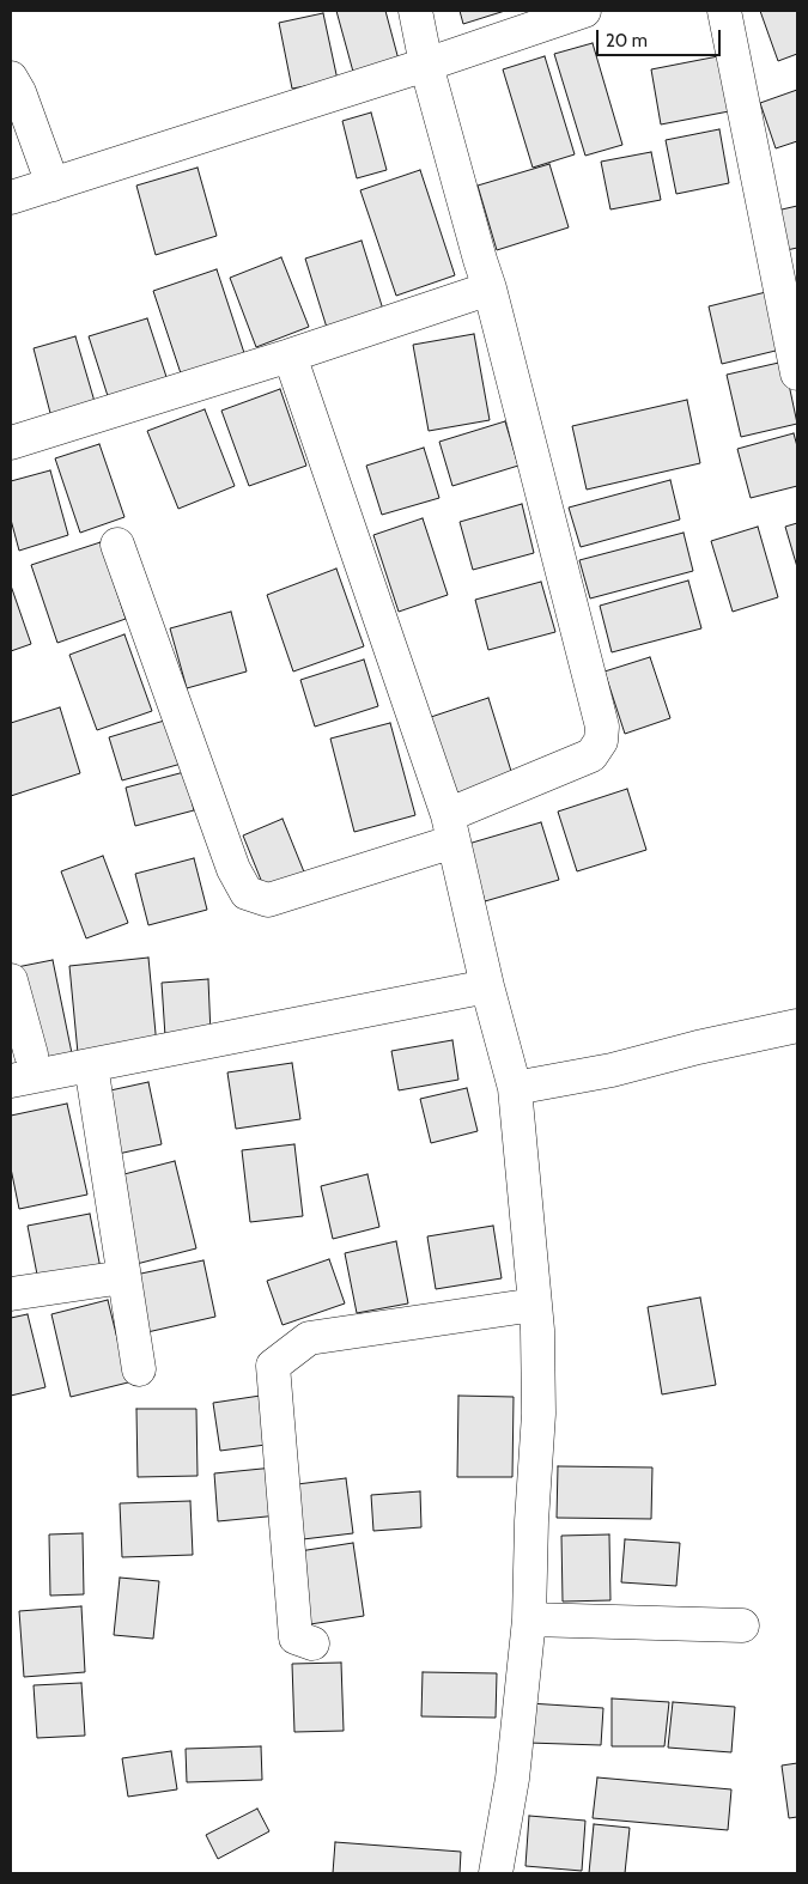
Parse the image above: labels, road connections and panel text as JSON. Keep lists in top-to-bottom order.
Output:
{
  "scale_bar": "20 m"
}
